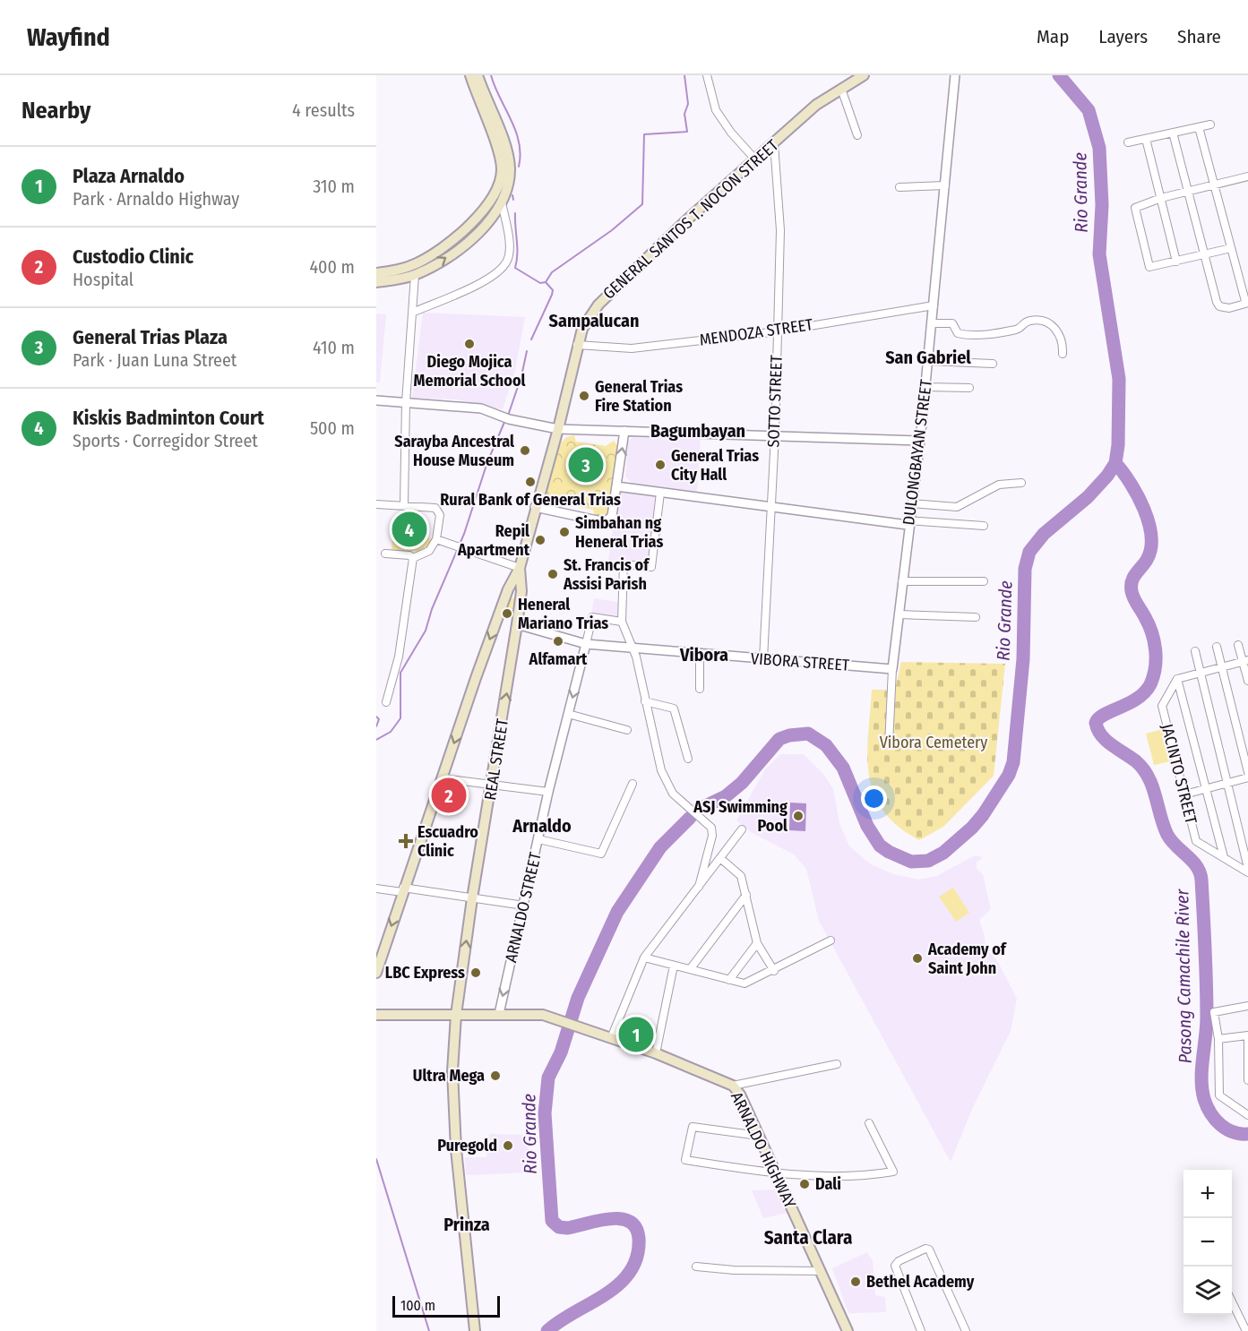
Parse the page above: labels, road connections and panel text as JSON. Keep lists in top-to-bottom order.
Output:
{
  "streets": {
    "main road": ["GENERAL SANTOS T. NOCON STREET", "REAL STREET", "ARNALDO HIGHWAY"],
    "street": [
      "MENDOZA STREET",
      "SOTTO STREET",
      "DULONGBAYAN STREET",
      "VIBORA STREET",
      "JACINTO STREET",
      "ARNALDO STREET"
    ]
  },
  "crossings": [
    ["GENERAL SANTOS T. NOCON STREET", "MENDOZA STREET"],
    ["GENERAL SANTOS T. NOCON STREET", "SOTTO STREET"],
    ["GENERAL SANTOS T. NOCON STREET", "REAL STREET"],
    ["MENDOZA STREET", "SOTTO STREET"],
    ["MENDOZA STREET", "DULONGBAYAN STREET"],
    ["SOTTO STREET", "VIBORA STREET"],
    ["DULONGBAYAN STREET", "VIBORA STREET"],
    ["VIBORA STREET", "REAL STREET"],
    ["VIBORA STREET", "ARNALDO STREET"],
    ["REAL STREET", "ARNALDO HIGHWAY"],
    ["ARNALDO STREET", "ARNALDO HIGHWAY"]
  ],
  "one_way": ["ARNALDO STREET"],
  "districts": [
    "Sampalucan",
    "San Gabriel",
    "Bagumbayan",
    "Vibora",
    "Arnaldo",
    "Prinza",
    "Santa Clara"
  ],
  "water": ["Rio Grande", "Pasong Camachile River"],
  "parks": ["Vibora Cemetery"],
  "places": {
    "other": [
      "Diego Mojica Memorial School",
      "General Trias Fire Station",
      "Sarayba Ancestral House Museum",
      "General Trias City Hall",
      "Rural Bank of General Trias",
      "Simbahan ng Heneral Trias",
      "Repil Apartment",
      "St. Francis of Assisi Parish",
      "Heneral Mariano Trias",
      "Alfamart",
      "ASJ Swimming Pool",
      "Academy of Saint John",
      "LBC Express",
      "Ultra Mega",
      "Puregold",
      "Dali",
      "Bethel Academy"
    ],
    "health": ["Escuadro Clinic"]
  },
  "scale_bar": "100 m",
  "page": {
    "header": "Wayfind",
    "nav": ["Map", "Layers", "Share"],
    "heading": ["Nearby", "4 results"],
    "list": [
      {
        "mark": "1",
        "name": "Plaza Arnaldo",
        "note": "Park · Arnaldo Highway",
        "value": "310 m"
      },
      {
        "mark": "2",
        "name": "Custodio Clinic",
        "note": "Hospital",
        "value": "400 m"
      },
      {
        "mark": "3",
        "name": "General Trias Plaza",
        "note": "Park · Juan Luna Street",
        "value": "410 m"
      },
      {
        "mark": "4",
        "name": "Kiskis Badminton Court",
        "note": "Sports · Corregidor Street",
        "value": "500 m"
      }
    ],
    "pins": [
      "3",
      "4",
      "2",
      "1"
    ],
    "map_buttons": ["+", "−"],
    "scale": "100 m"
  }
}
